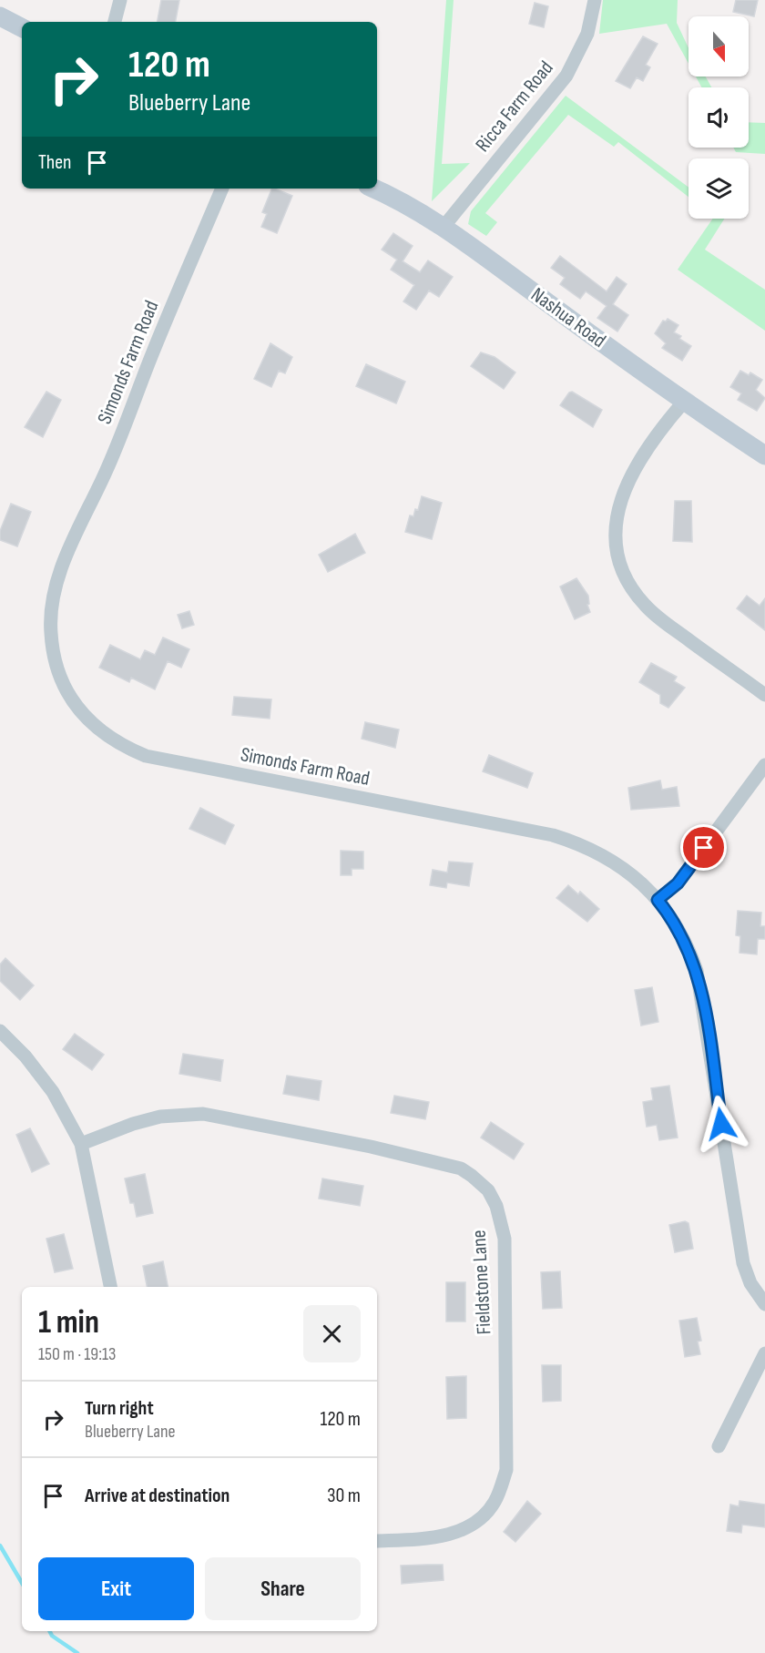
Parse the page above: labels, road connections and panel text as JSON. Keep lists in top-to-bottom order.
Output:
{
  "streets": {
    "main road": ["Nashua Road"],
    "street": ["Ricca Farm Road", "Simonds Farm Road", "Fieldstone Lane"]
  },
  "crossings": [
    ["Ricca Farm Road", "Nashua Road"]
  ],
  "north": "bottom",
  "page": {
    "turn": ["120 m", "Blueberry Lane"],
    "then": "Then",
    "heading": ["1 min", "150 m · 19:13"],
    "list": [
      {
        "name": "Turn right",
        "note": "Blueberry Lane",
        "value": "120 m"
      },
      {
        "name": "Arrive at destination",
        "value": "30 m"
      }
    ],
    "buttons": ["Exit", "Share"]
  }
}
